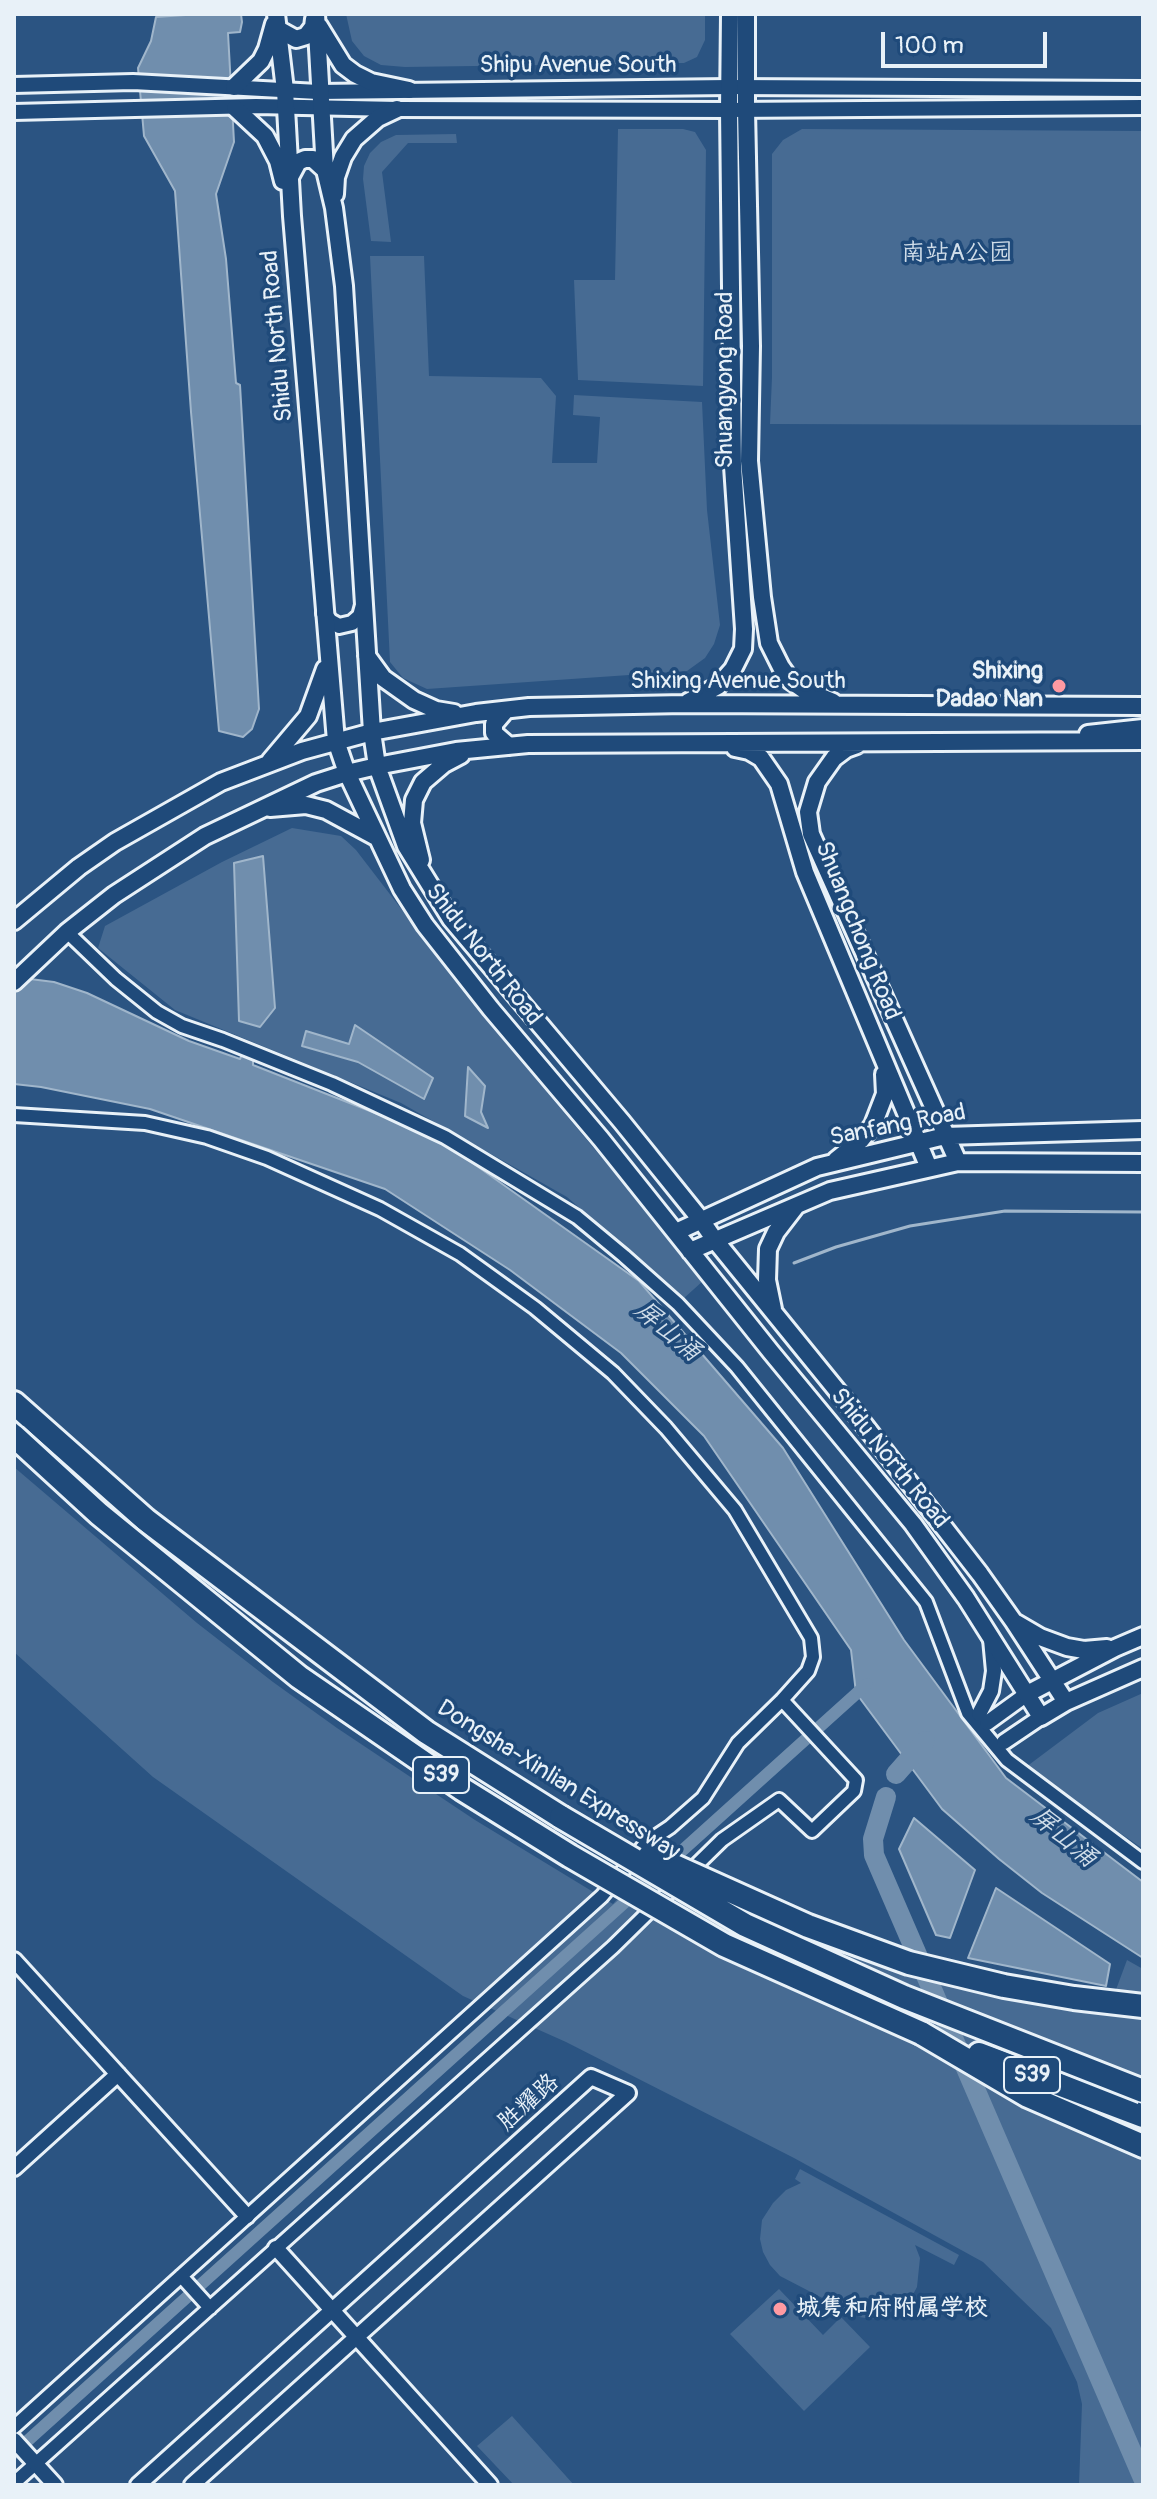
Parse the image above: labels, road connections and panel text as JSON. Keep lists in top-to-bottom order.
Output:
{
  "streets": {
    "highway": ["S39", "Dongsha-Xinlian Expressway"],
    "main road": [
      "Shidu North Road",
      "Shuangyong Road",
      "Shixing Avenue South",
      "Shuangchong Road",
      "Sanfang Road"
    ],
    "street": ["Shipu Avenue South", "胜耀路"]
  },
  "crossings": [
    ["Shipu Avenue South", "Shidu North Road"],
    ["Shipu Avenue South", "Shuangyong Road"],
    ["Shidu North Road", "Shixing Avenue South"],
    ["Shidu North Road", "Sanfang Road"],
    ["Shuangyong Road", "Shixing Avenue South"],
    ["Shuangchong Road", "Sanfang Road"]
  ],
  "water": ["屏山涌"],
  "parks": ["南站A公园"],
  "places": ["Shixing Dadao Nan", "城隽和府附属学校"],
  "scale_bar": "100 m"
}
